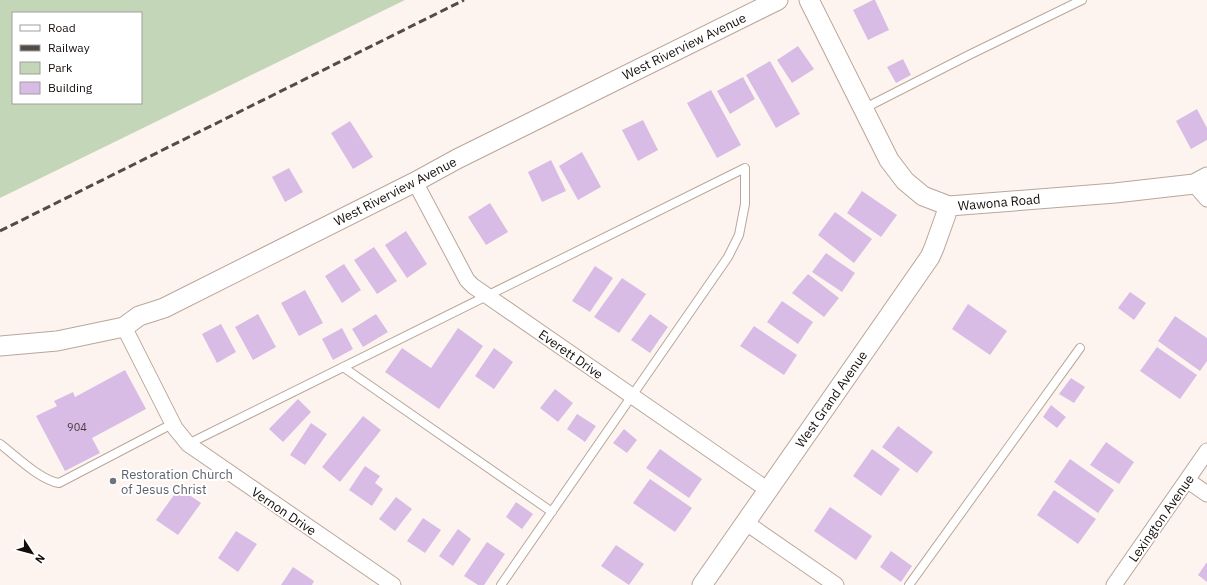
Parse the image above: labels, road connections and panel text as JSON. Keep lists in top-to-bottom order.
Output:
{
  "streets": {
    "street": [
      "West Riverview Avenue",
      "Wawona Road",
      "Everett Drive",
      "West Grand Avenue",
      "Vernon Drive",
      "Lexington Avenue"
    ]
  },
  "crossings": [
    ["West Riverview Avenue", "Everett Drive"],
    ["West Riverview Avenue", "Vernon Drive"],
    ["Wawona Road", "West Grand Avenue"],
    ["Everett Drive", "West Grand Avenue"]
  ],
  "places": ["Restoration Church of Jesus Christ"],
  "house_numbers": ["904"],
  "legend": [
    "Road",
    "Railway",
    "Park",
    "Building"
  ],
  "north": "bottom right"
}
